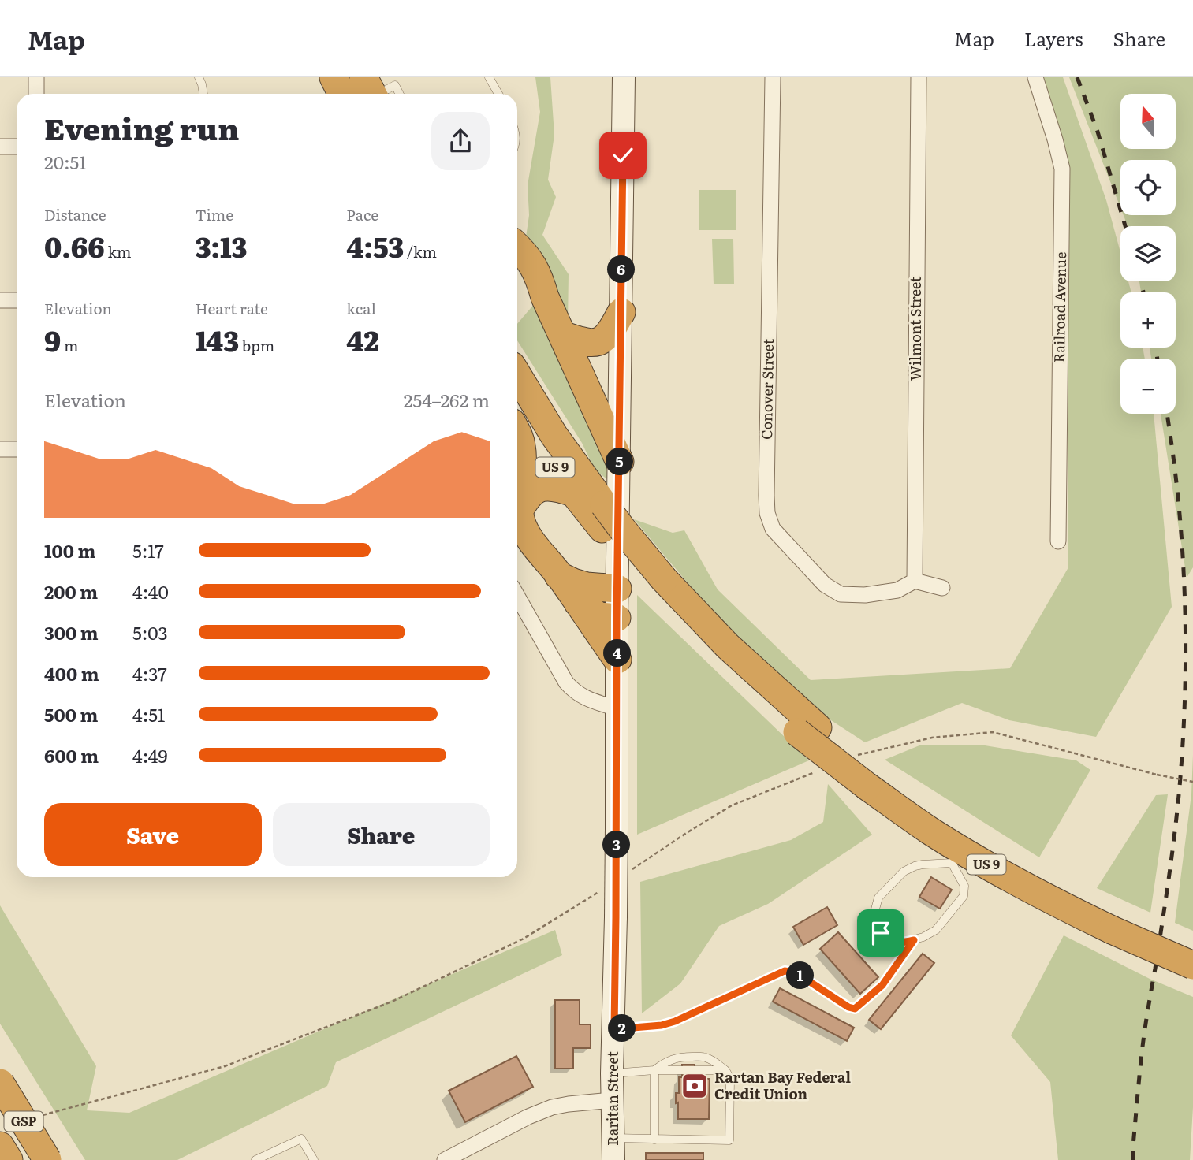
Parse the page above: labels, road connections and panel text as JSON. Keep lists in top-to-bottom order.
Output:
{
  "streets": {
    "highway": ["US 9", "GSP"],
    "street": [
      "Railroad Avenue",
      "Wilmont Street",
      "Conover Street",
      "Raritan Street"
    ]
  },
  "crossings": [
    ["Wilmont Street", "Conover Street"]
  ],
  "places": {
    "bank": ["Rartan Bay Federal Credit Union"]
  },
  "north": "top",
  "page": {
    "header": "Map",
    "nav": ["Map", "Layers", "Share"],
    "map_buttons": ["+", "−"],
    "heading": ["Evening run", "20:51"],
    "stats": [
      ["Distance", "0.66 km"],
      ["Time", "3:13"],
      ["Pace", "4:53 /km"],
      ["Elevation", "9 m"],
      ["Heart rate", "143 bpm"],
      ["kcal", "42"]
    ],
    "pins": [
      "6",
      "5",
      "4",
      "3",
      "1",
      "2"
    ],
    "chart": ["Elevation", "254–262 m"],
    "list": [
      {
        "name": "100 m",
        "note": "5:17"
      },
      {
        "name": "200 m",
        "note": "4:40"
      },
      {
        "name": "300 m",
        "note": "5:03"
      },
      {
        "name": "400 m",
        "note": "4:37"
      },
      {
        "name": "500 m",
        "note": "4:51"
      },
      {
        "name": "600 m",
        "note": "4:49"
      }
    ],
    "buttons": ["Save", "Share"]
  }
}
